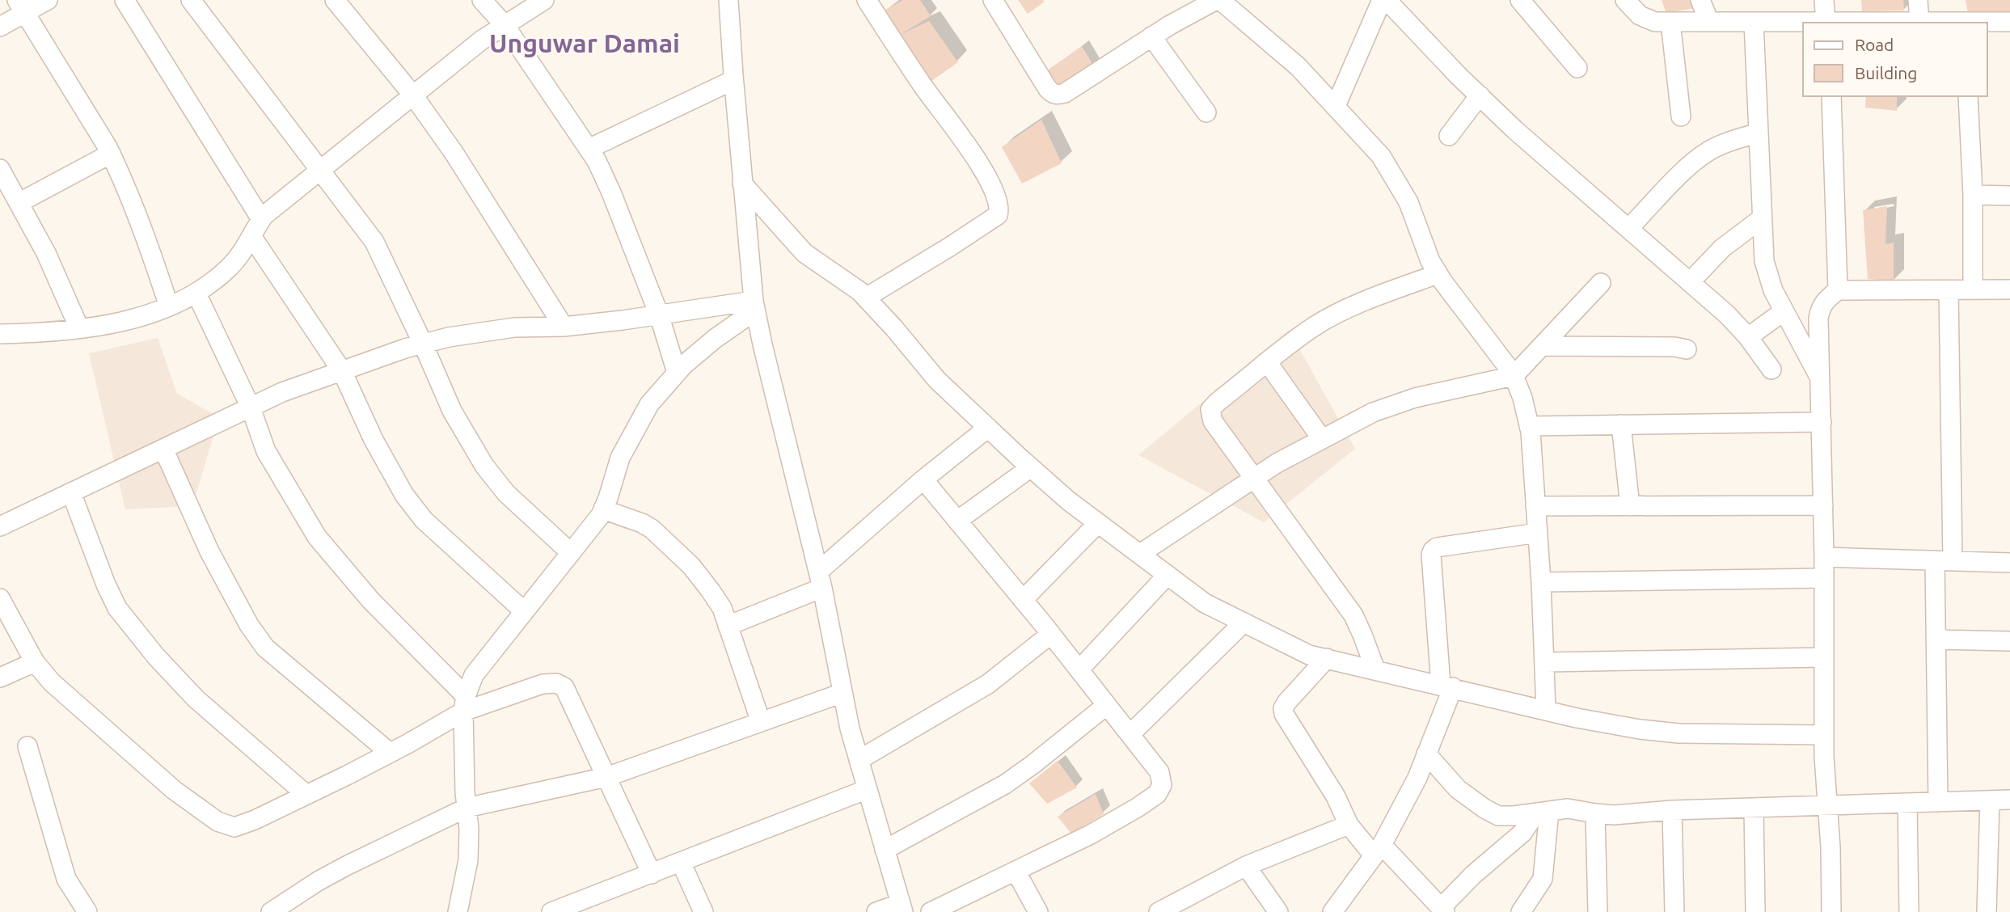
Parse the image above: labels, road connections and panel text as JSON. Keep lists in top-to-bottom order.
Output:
{
  "districts": ["Unguwar Damai"],
  "legend": ["Road", "Building"]
}
